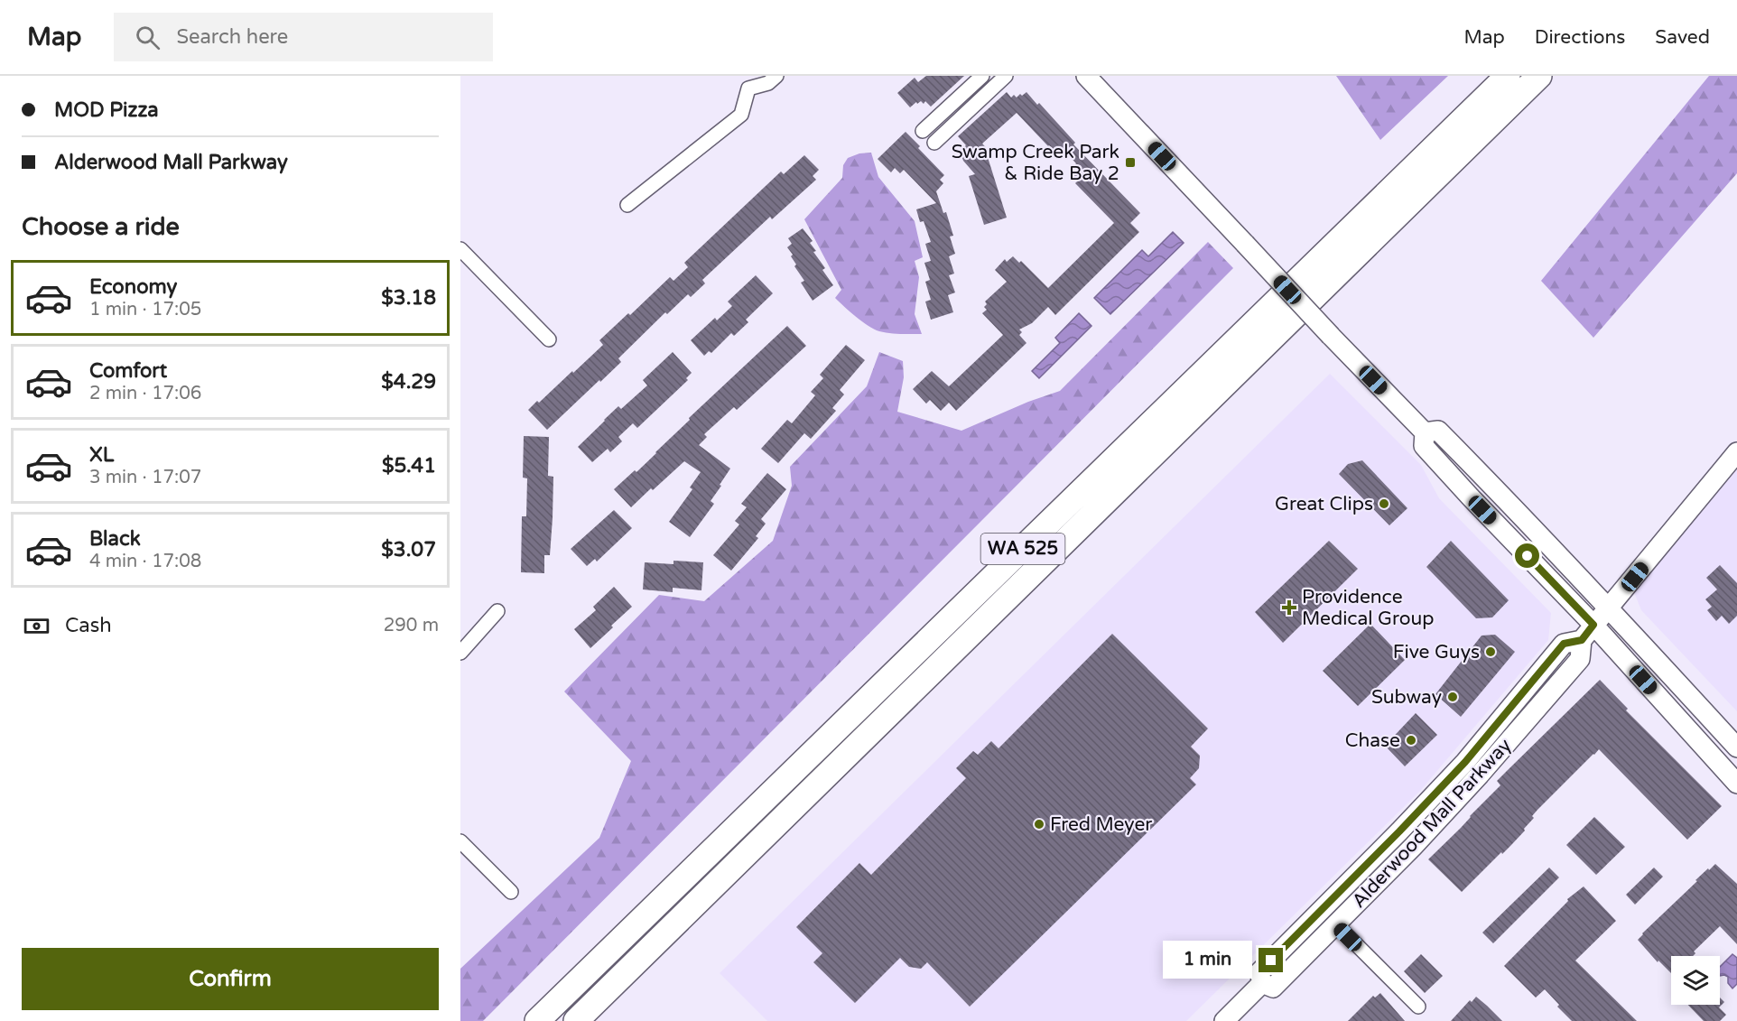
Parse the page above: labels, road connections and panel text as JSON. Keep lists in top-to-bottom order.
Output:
{
  "streets": {
    "highway": ["WA 525"],
    "main road": ["Alderwood Mall Parkway"]
  },
  "places": {
    "transit": ["Swamp Creek Park & Ride Bay 2"],
    "other": [
      "Great Clips",
      "Five Guys",
      "Subway",
      "Chase",
      "Fred Meyer"
    ],
    "health": ["Providence Medical Group"]
  },
  "page": {
    "header": "Map",
    "search": "Search here",
    "nav": ["Map", "Directions", "Saved"],
    "banner": ["MOD Pizza", "Alderwood Mall Parkway"],
    "heading": "Choose a ride",
    "list": [
      {
        "name": "Economy",
        "note": "1 min · 17:05",
        "value": "$3.18"
      },
      {
        "name": "Comfort",
        "note": "2 min · 17:06",
        "value": "$4.29"
      },
      {
        "name": "XL",
        "note": "3 min · 17:07",
        "value": "$5.41"
      },
      {
        "name": "Black",
        "note": "4 min · 17:08",
        "value": "$3.07"
      }
    ],
    "pay": ["Cash", "290 m"],
    "buttons": "Confirm",
    "bubble": "1 min"
  }
}
